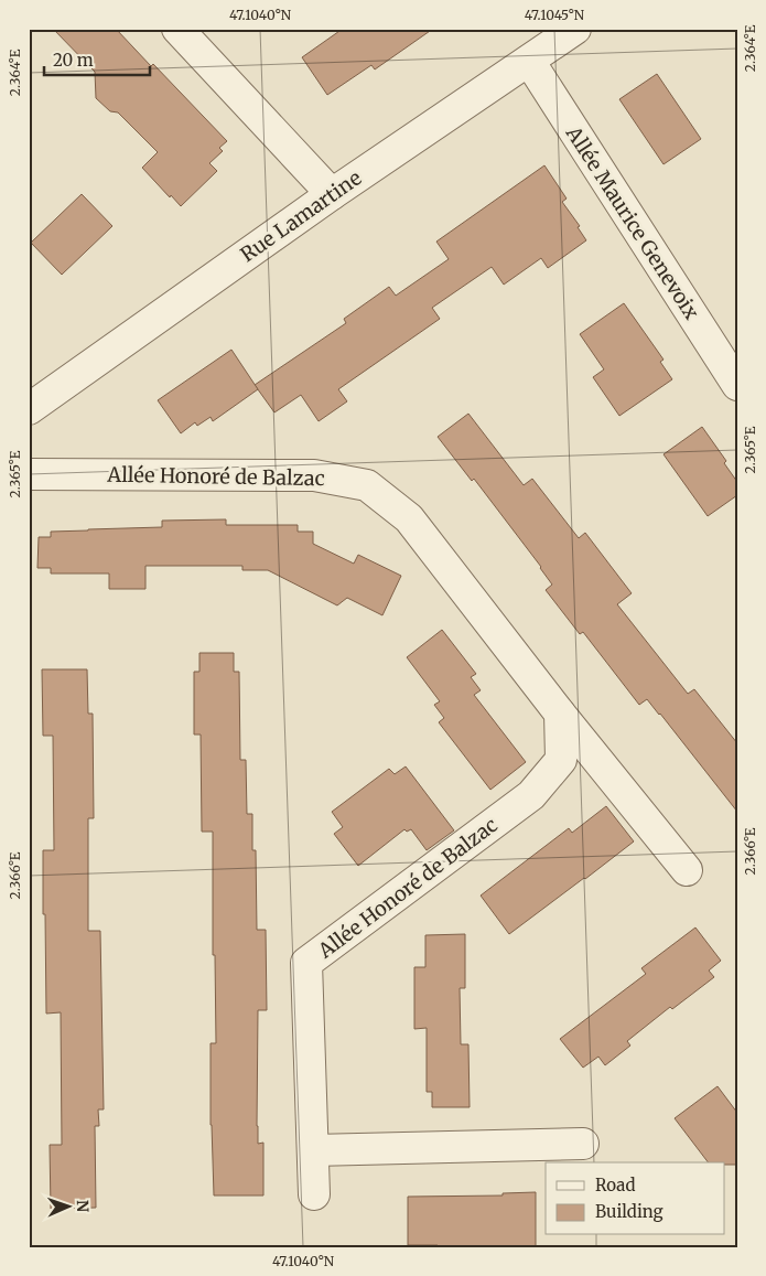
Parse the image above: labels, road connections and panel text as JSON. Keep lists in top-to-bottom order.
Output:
{
  "streets": {
    "street": ["Rue Lamartine", "Allée Maurice Genevoix", "Allée Honoré de Balzac"]
  },
  "crossings": [
    ["Rue Lamartine", "Allée Maurice Genevoix"]
  ],
  "legend": ["Road", "Building"],
  "scale_bar": "20 m",
  "north": "right",
  "coordinates": [
    "47.1040°N",
    "47.1045°N",
    "2.364°E",
    "2.365°E",
    "2.366°E"
  ]
}
